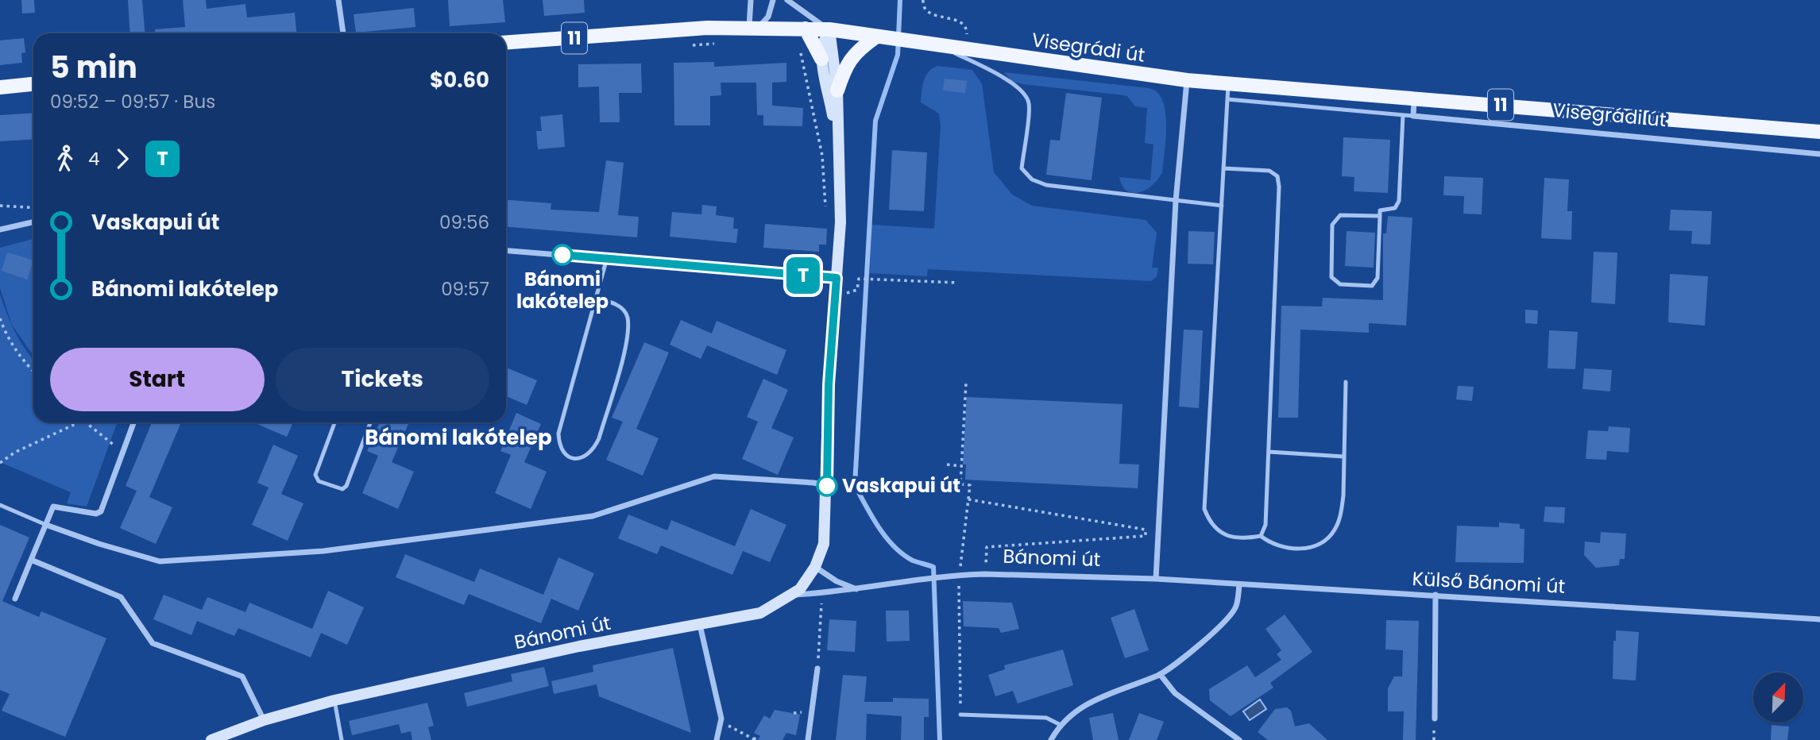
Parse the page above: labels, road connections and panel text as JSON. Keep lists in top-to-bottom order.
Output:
{
  "streets": {
    "main road": ["11", "Visegrádi út", "Bánomi út"],
    "street": ["Külső Bánomi út"]
  },
  "crossings": [
    ["11", "Visegrádi út"],
    ["Bánomi út", "Külső Bánomi út"]
  ],
  "districts": ["Bánomi lakótelep"],
  "places": ["Bánomi lakótelep", "Vaskapui út"],
  "lines": ["bus line T"],
  "north": "top right",
  "page": {
    "on_map": "T",
    "heading": ["5 min", "09:52 – 09:57 · Bus", "$0.60"],
    "legs": ["4", "T"],
    "list": [
      {
        "name": "Vaskapui út",
        "value": "09:56"
      },
      {
        "name": "Bánomi lakótelep",
        "value": "09:57"
      }
    ],
    "buttons": ["Start", "Tickets"]
  }
}
